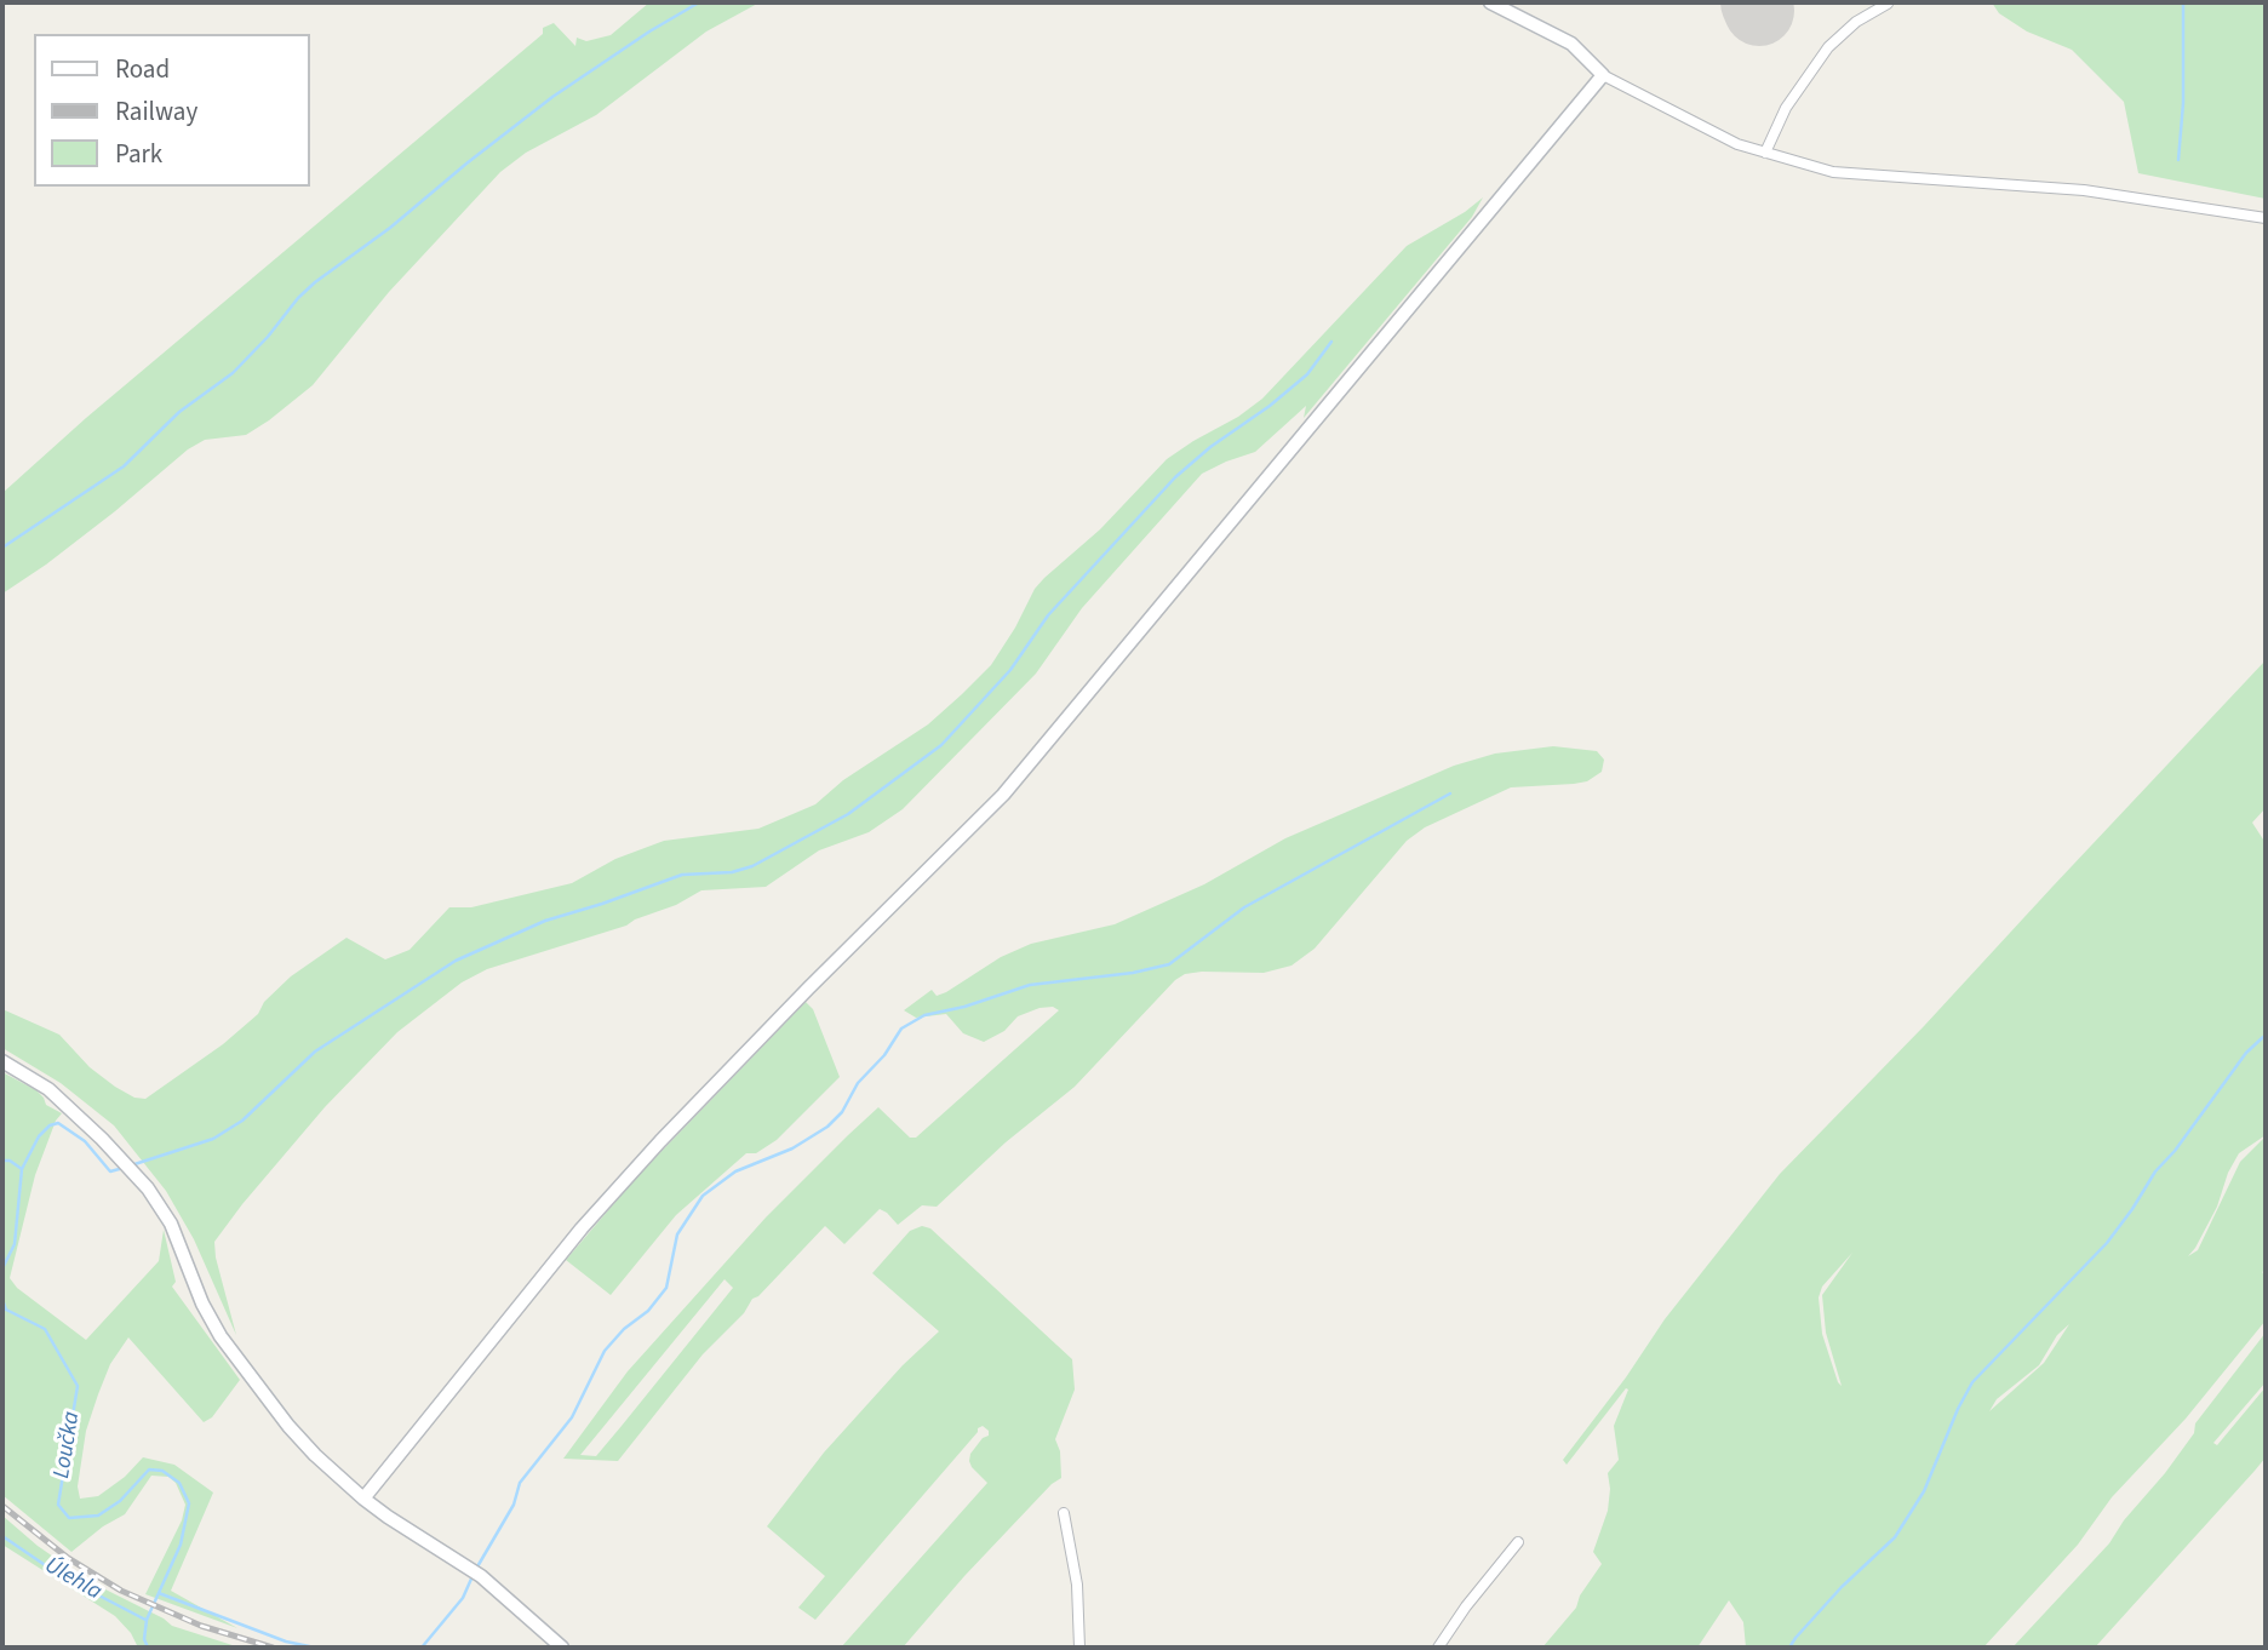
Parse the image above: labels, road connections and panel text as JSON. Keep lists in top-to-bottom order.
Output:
{
  "water": ["Loučka", "Úlehla"],
  "legend": ["Road", "Railway", "Park"]
}
